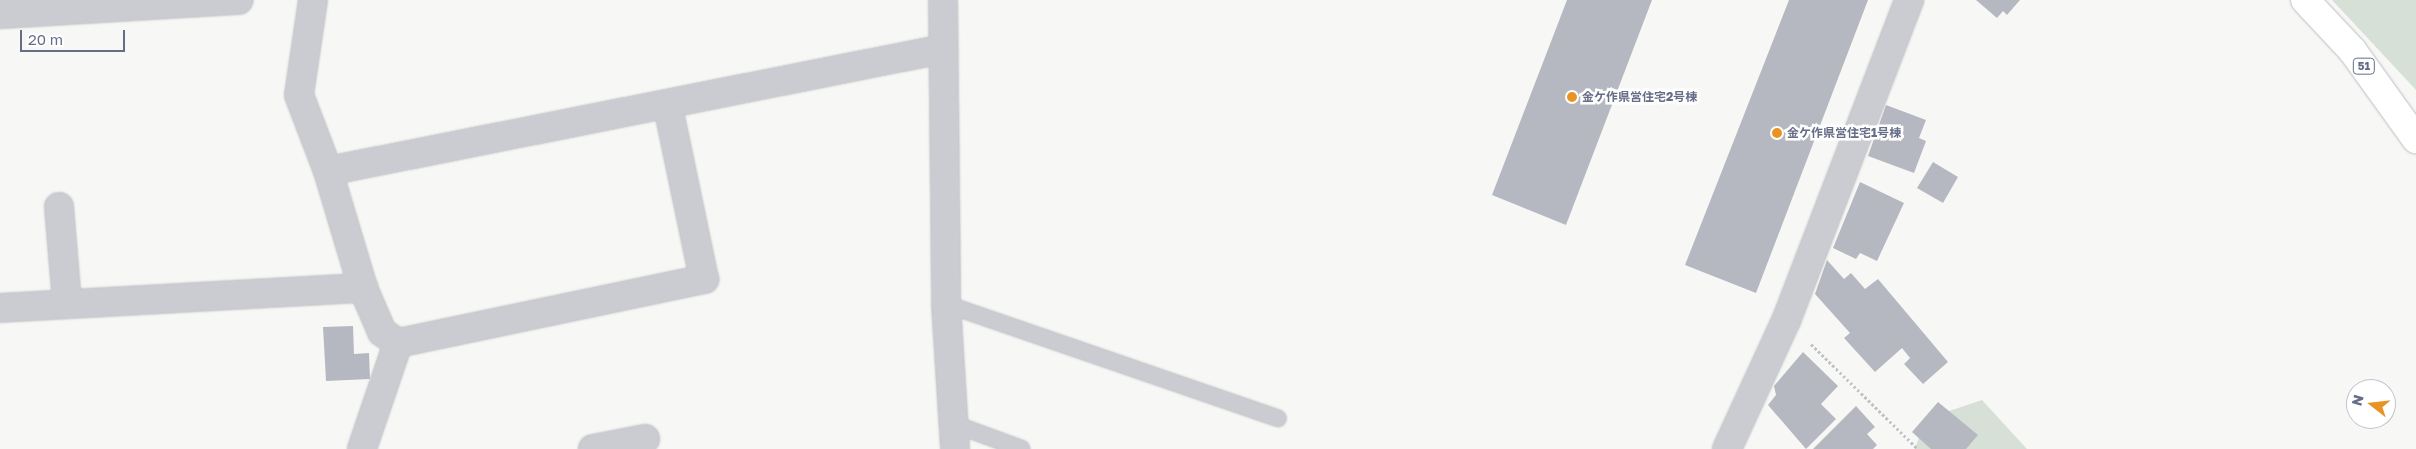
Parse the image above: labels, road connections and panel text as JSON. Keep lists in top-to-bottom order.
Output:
{
  "streets": {
    "main road": ["51"]
  },
  "places": ["金ケ作県営住宅2号棟", "金ケ作県営住宅1号棟"],
  "scale_bar": "20 m",
  "north": "left"
}
